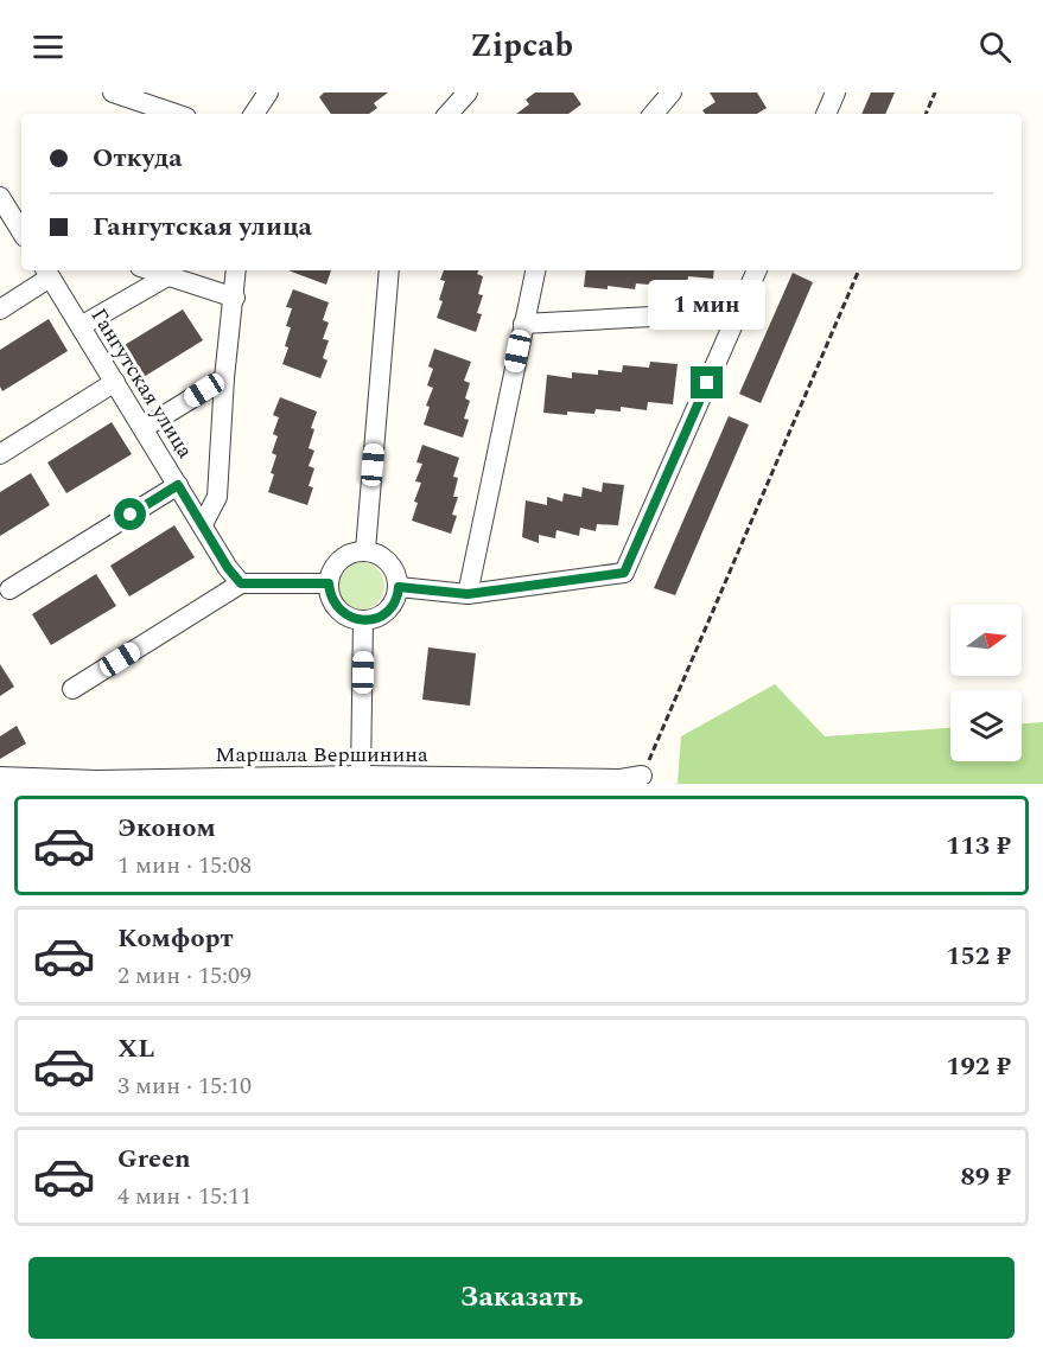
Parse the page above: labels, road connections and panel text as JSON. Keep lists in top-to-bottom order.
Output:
{
  "streets": {
    "street": ["Гангутская улица", "Маршала Вершинина"]
  },
  "north": "right",
  "page": {
    "header": "Zipcab",
    "banner": ["Откуда", "Гангутская улица"],
    "bubble": "1 мин",
    "list": [
      {
        "name": "Эконом",
        "note": "1 мин · 15:08",
        "value": "113 ₽"
      },
      {
        "name": "Комфорт",
        "note": "2 мин · 15:09",
        "value": "152 ₽"
      },
      {
        "name": "XL",
        "note": "3 мин · 15:10",
        "value": "192 ₽"
      },
      {
        "name": "Green",
        "note": "4 мин · 15:11",
        "value": "89 ₽"
      }
    ],
    "buttons": "Заказать"
  }
}
